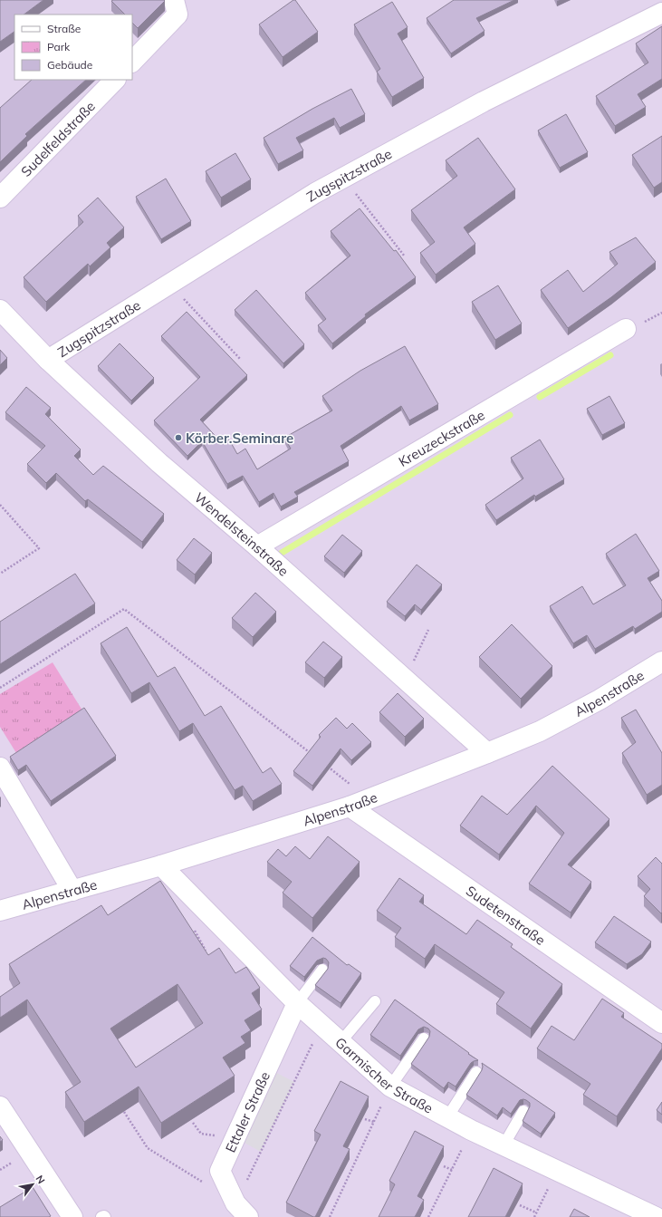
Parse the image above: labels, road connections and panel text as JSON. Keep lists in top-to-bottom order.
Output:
{
  "streets": {
    "street": [
      "Sudelfeldstraße",
      "Zugspitzstraße",
      "Kreuzeckstraße",
      "Wendelsteinstraße",
      "Alpenstraße",
      "Sudetenstraße",
      "Garmischer Straße",
      "Ettaler Straße"
    ]
  },
  "crossings": [
    ["Zugspitzstraße", "Wendelsteinstraße"],
    ["Kreuzeckstraße", "Wendelsteinstraße"],
    ["Wendelsteinstraße", "Alpenstraße"],
    ["Alpenstraße", "Sudetenstraße"],
    ["Alpenstraße", "Garmischer Straße"],
    ["Garmischer Straße", "Ettaler Straße"]
  ],
  "places": ["Körber.Seminare"],
  "legend": ["Straße", "Park", "Gebäude"],
  "north": "top right"
}
